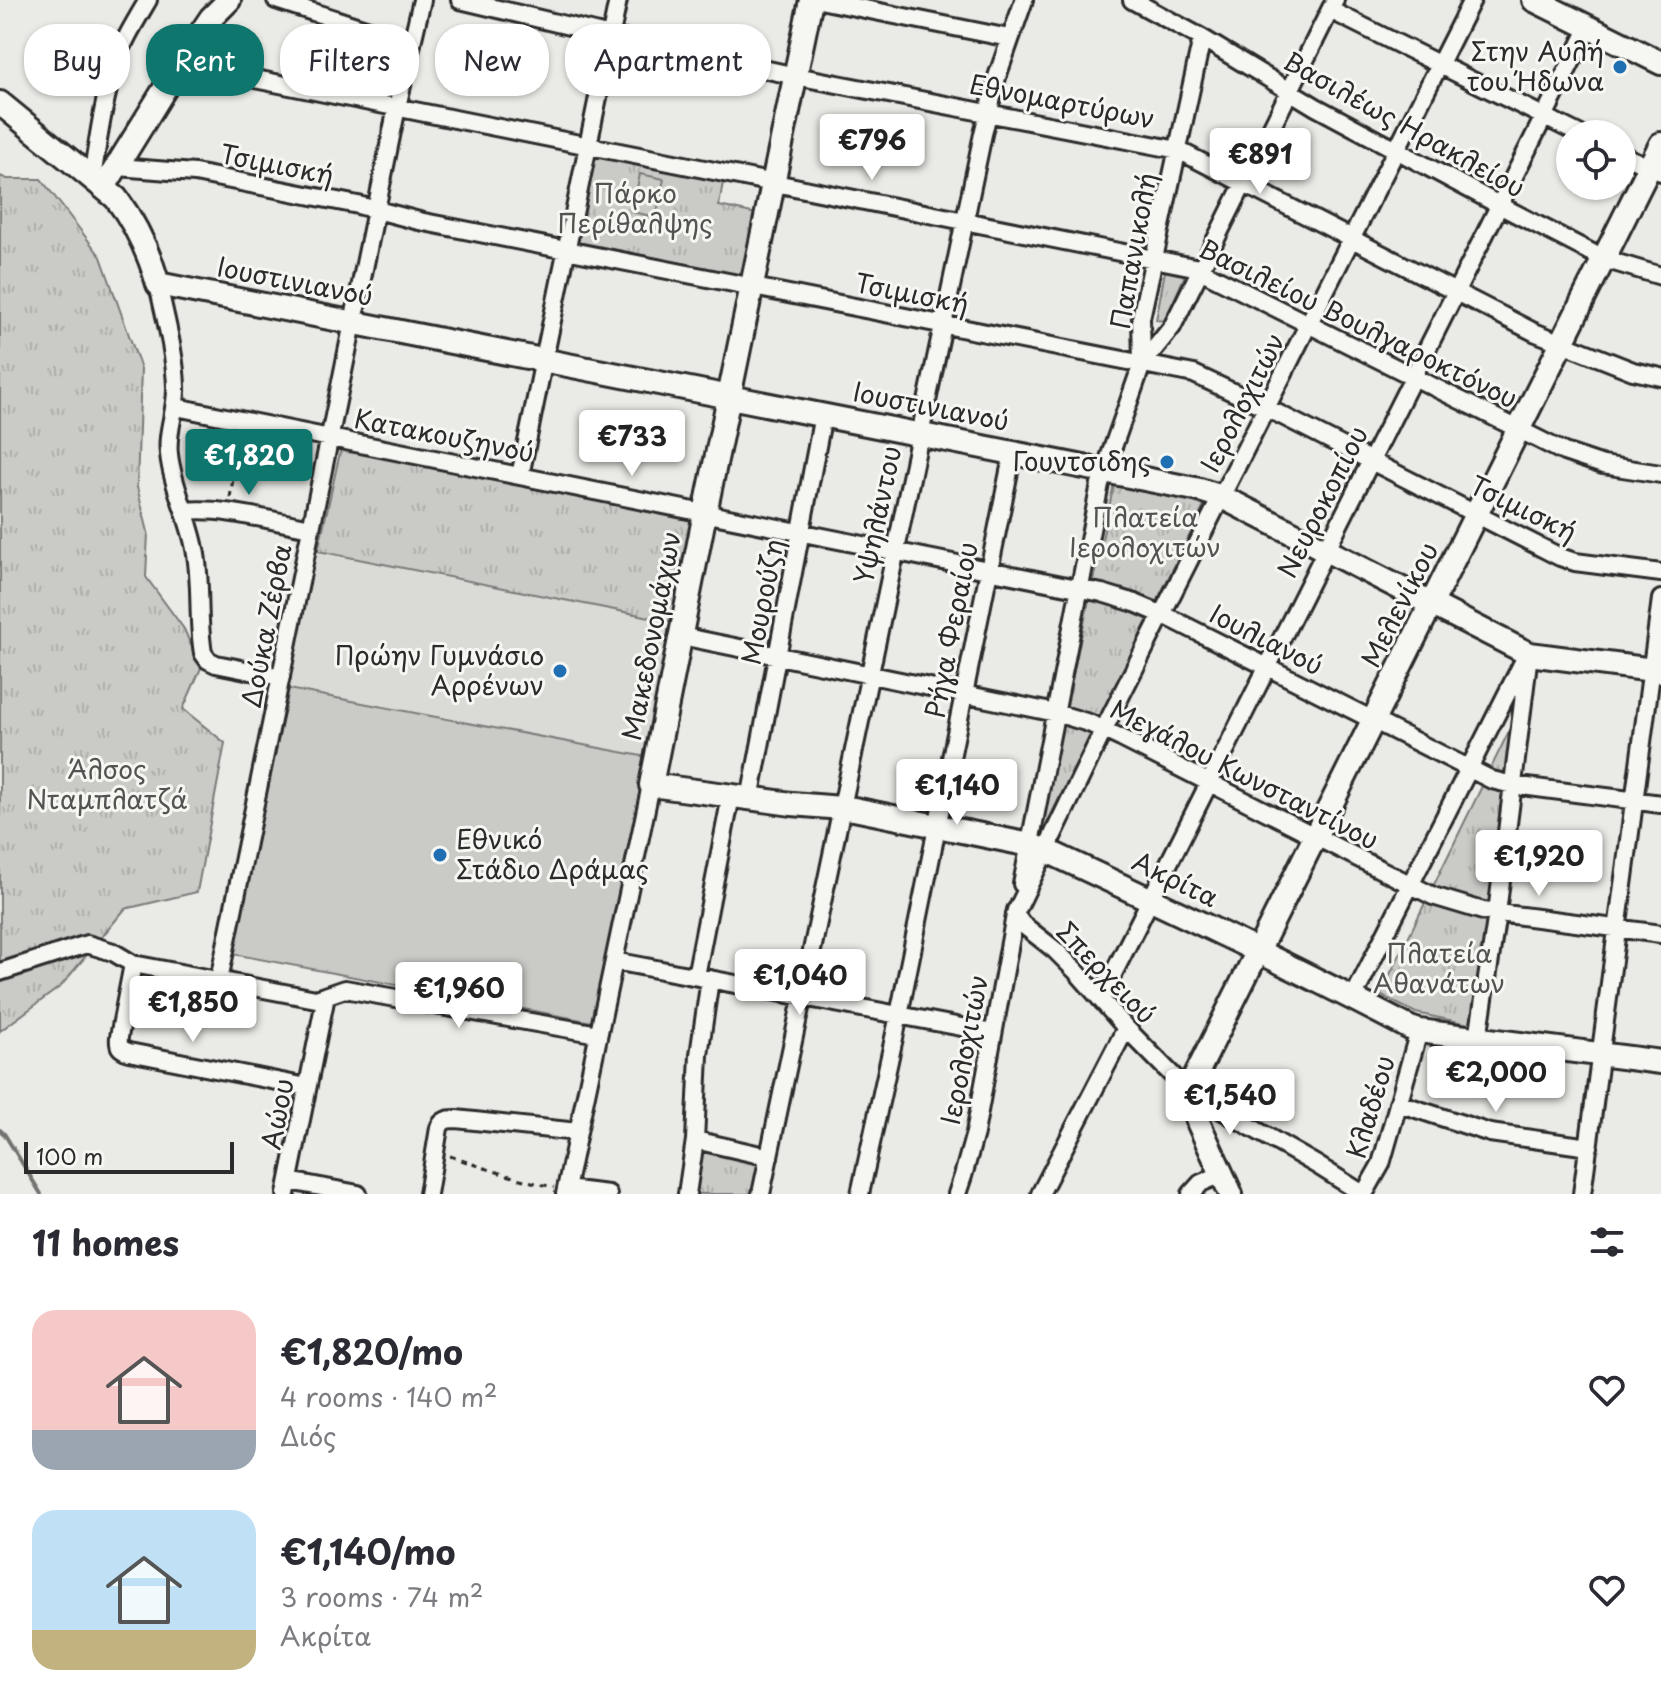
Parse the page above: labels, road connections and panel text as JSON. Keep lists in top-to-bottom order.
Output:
{
  "streets": {
    "street": [
      "Εθνομαρτύρων",
      "Βασιλέως Ηρακλείου",
      "Τσιμισκή",
      "Παπανικολή",
      "Ιουστινιανού",
      "Βασιλείου Βουλγαροκτόνου",
      "Ιερολοχιτών",
      "Κατακουζηνού",
      "Νευροκοπίου",
      "Υψηλάντου",
      "Μουρούζη",
      "Μελενίκου",
      "Δούκα Ζέρβα",
      "Ρήγα Φεραίου",
      "Μακεδονομάχων",
      "Ιουλιανού",
      "Μεγάλου Κωνσταντίνου",
      "Ακρίτα",
      "Σπερχειού",
      "Κλαδέου",
      "Αώου"
    ]
  },
  "crossings": [
    ["Εθνομαρτύρων", "Παπανικολή"],
    ["Εθνομαρτύρων", "Ιερολοχιτών"],
    ["Εθνομαρτύρων", "Νευροκοπίου"],
    ["Εθνομαρτύρων", "Υψηλάντου"],
    ["Εθνομαρτύρων", "Μελενίκου"],
    ["Εθνομαρτύρων", "Μακεδονομάχων"],
    ["Βασιλέως Ηρακλείου", "Παπανικολή"],
    ["Βασιλέως Ηρακλείου", "Ιερολοχιτών"],
    ["Βασιλέως Ηρακλείου", "Νευροκοπίου"],
    ["Βασιλέως Ηρακλείου", "Μελενίκου"],
    ["Τσιμισκή", "Παπανικολή"],
    ["Τσιμισκή", "Ιερολοχιτών"],
    ["Τσιμισκή", "Νευροκοπίου"],
    ["Τσιμισκή", "Υψηλάντου"],
    ["Τσιμισκή", "Μελενίκου"],
    ["Τσιμισκή", "Δούκα Ζέρβα"],
    ["Τσιμισκή", "Μακεδονομάχων"],
    ["Παπανικολή", "Ιουστινιανού"],
    ["Παπανικολή", "Βασιλείου Βουλγαροκτόνου"],
    ["Παπανικολή", "Ιερολοχιτών"],
    ["Ιουστινιανού", "Ιερολοχιτών"],
    ["Ιουστινιανού", "Νευροκοπίου"],
    ["Ιουστινιανού", "Υψηλάντου"],
    ["Ιουστινιανού", "Μουρούζη"],
    ["Ιουστινιανού", "Μελενίκου"],
    ["Ιουστινιανού", "Δούκα Ζέρβα"],
    ["Ιουστινιανού", "Ρήγα Φεραίου"],
    ["Ιουστινιανού", "Μακεδονομάχων"],
    ["Βασιλείου Βουλγαροκτόνου", "Ιερολοχιτών"],
    ["Βασιλείου Βουλγαροκτόνου", "Νευροκοπίου"],
    ["Βασιλείου Βουλγαροκτόνου", "Υψηλάντου"],
    ["Βασιλείου Βουλγαροκτόνου", "Μελενίκου"],
    ["Βασιλείου Βουλγαροκτόνου", "Δούκα Ζέρβα"],
    ["Βασιλείου Βουλγαροκτόνου", "Μακεδονομάχων"],
    ["Ιερολοχιτών", "Κατακουζηνού"],
    ["Ιερολοχιτών", "Ιουλιανού"],
    ["Ιερολοχιτών", "Μεγάλου Κωνσταντίνου"],
    ["Ιερολοχιτών", "Ακρίτα"],
    ["Ιερολοχιτών", "Σπερχειού"],
    ["Κατακουζηνού", "Υψηλάντου"],
    ["Κατακουζηνού", "Μουρούζη"],
    ["Κατακουζηνού", "Δούκα Ζέρβα"],
    ["Κατακουζηνού", "Ρήγα Φεραίου"],
    ["Κατακουζηνού", "Μακεδονομάχων"],
    ["Κατακουζηνού", "Ιουλιανού"],
    ["Νευροκοπίου", "Ιουλιανού"],
    ["Νευροκοπίου", "Μεγάλου Κωνσταντίνου"],
    ["Νευροκοπίου", "Ακρίτα"],
    ["Νευροκοπίου", "Σπερχειού"],
    ["Υψηλάντου", "Μεγάλου Κωνσταντίνου"],
    ["Υψηλάντου", "Ακρίτα"],
    ["Μουρούζη", "Μεγάλου Κωνσταντίνου"],
    ["Μουρούζη", "Ακρίτα"],
    ["Μελενίκου", "Ιουλιανού"],
    ["Μελενίκου", "Μεγάλου Κωνσταντίνου"],
    ["Μελενίκου", "Ακρίτα"],
    ["Μελενίκου", "Σπερχειού"],
    ["Ρήγα Φεραίου", "Μεγάλου Κωνσταντίνου"],
    ["Ρήγα Φεραίου", "Ακρίτα"],
    ["Μακεδονομάχων", "Μεγάλου Κωνσταντίνου"],
    ["Μακεδονομάχων", "Ακρίτα"],
    ["Ακρίτα", "Κλαδέου"],
    ["Σπερχειού", "Κλαδέου"]
  ],
  "parks": [
    "Πάρκο Περίθαλψης",
    "Πλατεία Ιερολοχιτών",
    "Άλσος Νταμπλατζά",
    "Πλατεία Αθανάτων"
  ],
  "places": [
    "Στην Αυλή του Ήδωνα",
    "Γουντσιδης",
    "Πρώην Γυμνάσιο Αρρένων",
    "Εθνικό Στάδιο Δράμας"
  ],
  "scale_bar": "100 m",
  "page": {
    "chip": [
      "Buy",
      "Rent",
      "Filters",
      "New",
      "Apartment"
    ],
    "price": [
      "€796",
      "€891",
      "€733",
      "€1,820",
      "€1,140",
      "€1,920",
      "€1,040",
      "€1,960",
      "€1,850",
      "€2,000",
      "€1,540"
    ],
    "scale": "100 m",
    "heading": "11 homes",
    "list": [
      {
        "name": "€1,820/mo",
        "note": "4 rooms · 140 m² · Διός"
      },
      {
        "name": "€1,140/mo",
        "note": "3 rooms · 74 m² · Ακρίτα"
      }
    ]
  }
}
